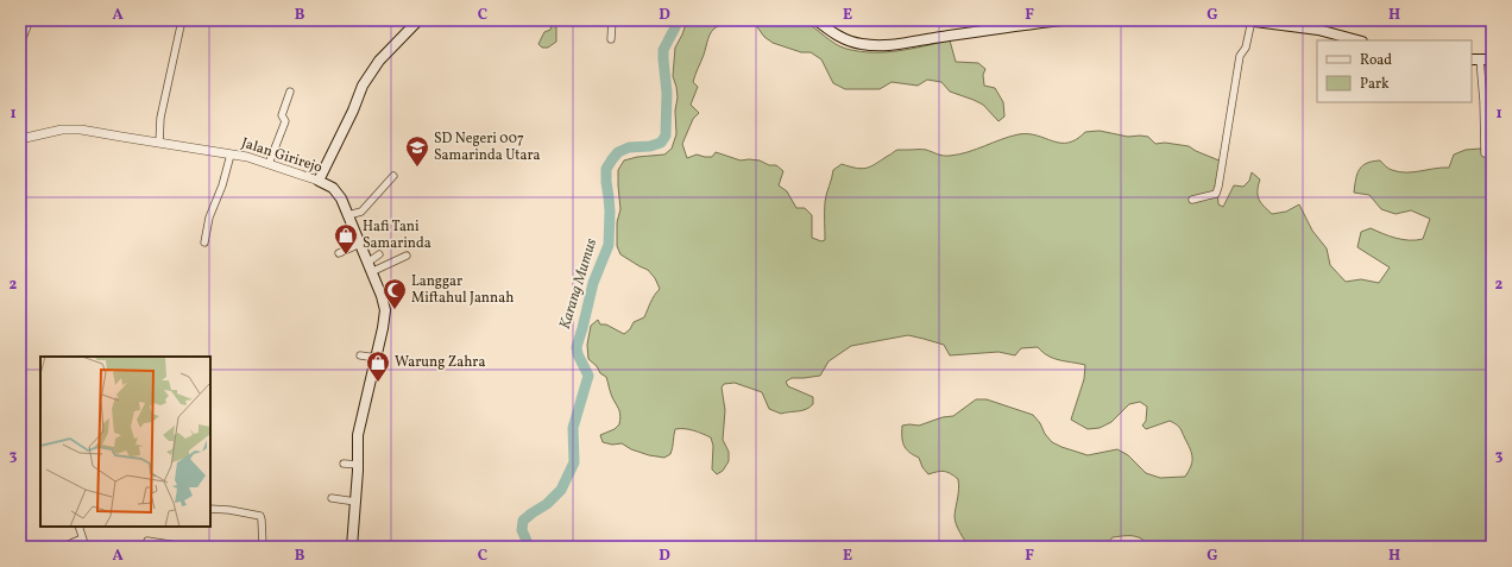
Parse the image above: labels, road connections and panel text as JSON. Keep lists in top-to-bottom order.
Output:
{
  "streets": {
    "main road": ["Jalan Girirejo"]
  },
  "water": ["Karang Mumus"],
  "places": {
    "school or university": ["SD Negeri 007 Samarinda Utara"],
    "shop": ["Hafi Tani Samarinda", "Warung Zahra"],
    "mosque": ["Langgar Miftahul Jannah"]
  },
  "legend": ["Road", "Park"],
  "grid": {
    "columns": [
      "A",
      "B",
      "C",
      "D",
      "E",
      "F",
      "G",
      "H"
    ],
    "rows": ["1", "2", "3"]
  }
}
